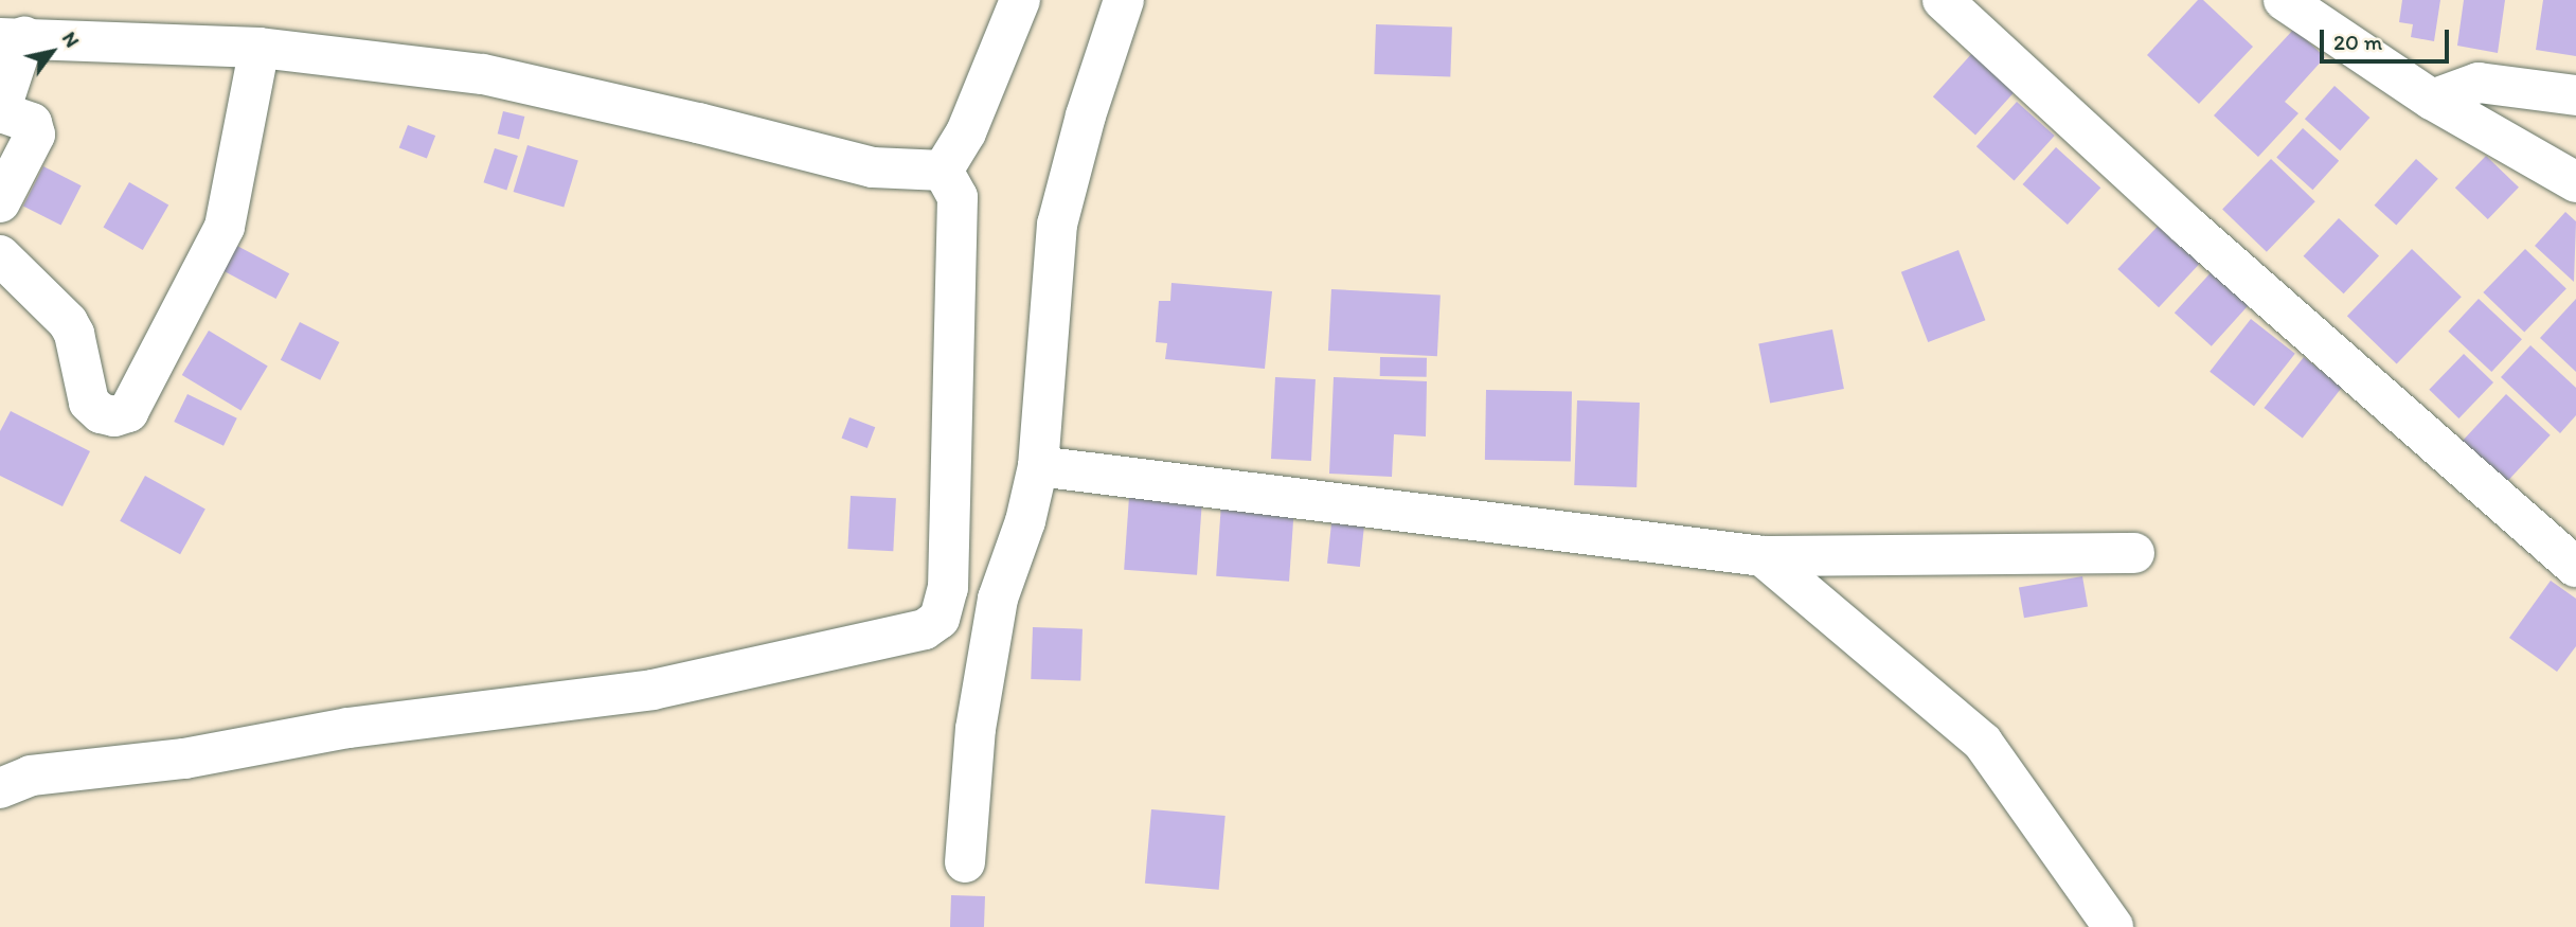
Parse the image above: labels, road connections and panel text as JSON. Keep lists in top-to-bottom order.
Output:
{
  "scale_bar": "20 m",
  "north": "top right"
}
